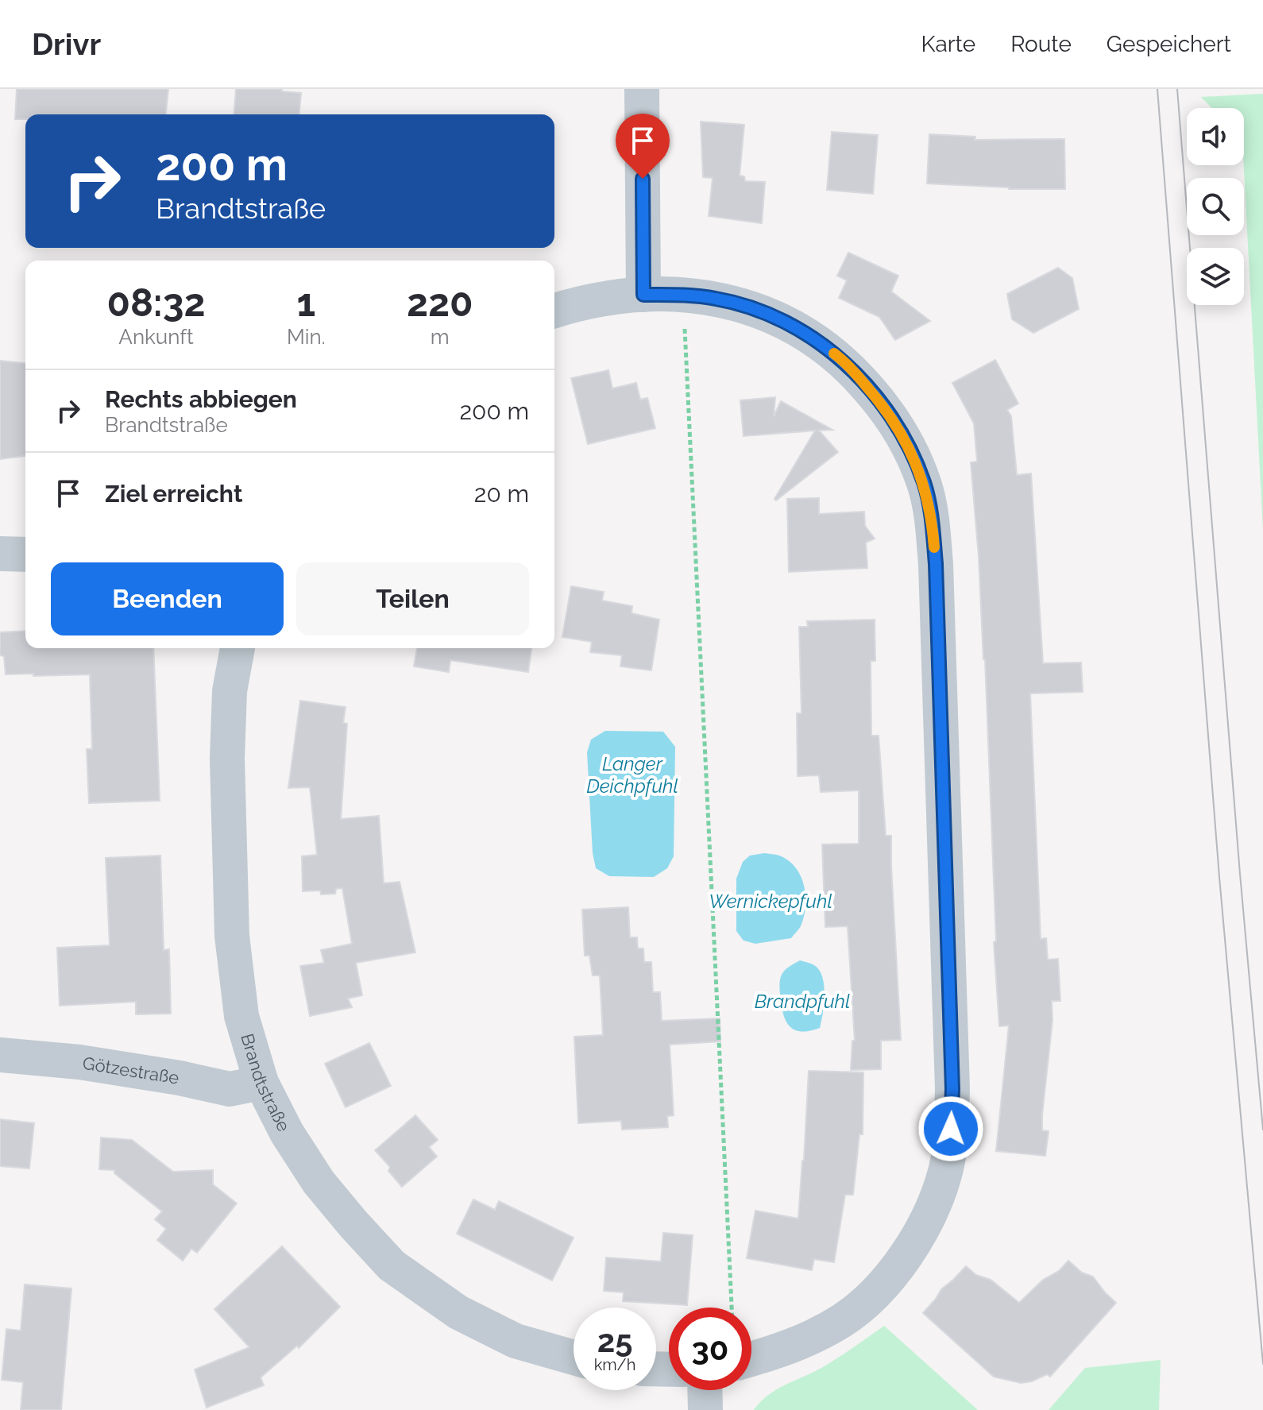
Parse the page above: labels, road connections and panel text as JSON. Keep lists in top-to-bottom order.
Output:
{
  "streets": {
    "street": ["Götzestraße", "Brandtstraße"]
  },
  "crossings": [
    ["Götzestraße", "Brandtstraße"]
  ],
  "water": ["Langer Deichpfuhl", "Wernickepfuhl", "Brandpfuhl"],
  "page": {
    "header": "Drivr",
    "nav": ["Karte", "Route", "Gespeichert"],
    "turn": ["200 m", "Brandtstraße"],
    "eta": [
      "08:32",
      "Ankunft",
      "1",
      "Min.",
      "220",
      "m"
    ],
    "list": [
      {
        "name": "Rechts abbiegen",
        "note": "Brandtstraße",
        "value": "200 m"
      },
      {
        "name": "Ziel erreicht",
        "value": "20 m"
      }
    ],
    "buttons": ["Beenden", "Teilen"],
    "speed": "25 km/h",
    "limit": "30"
  }
}
